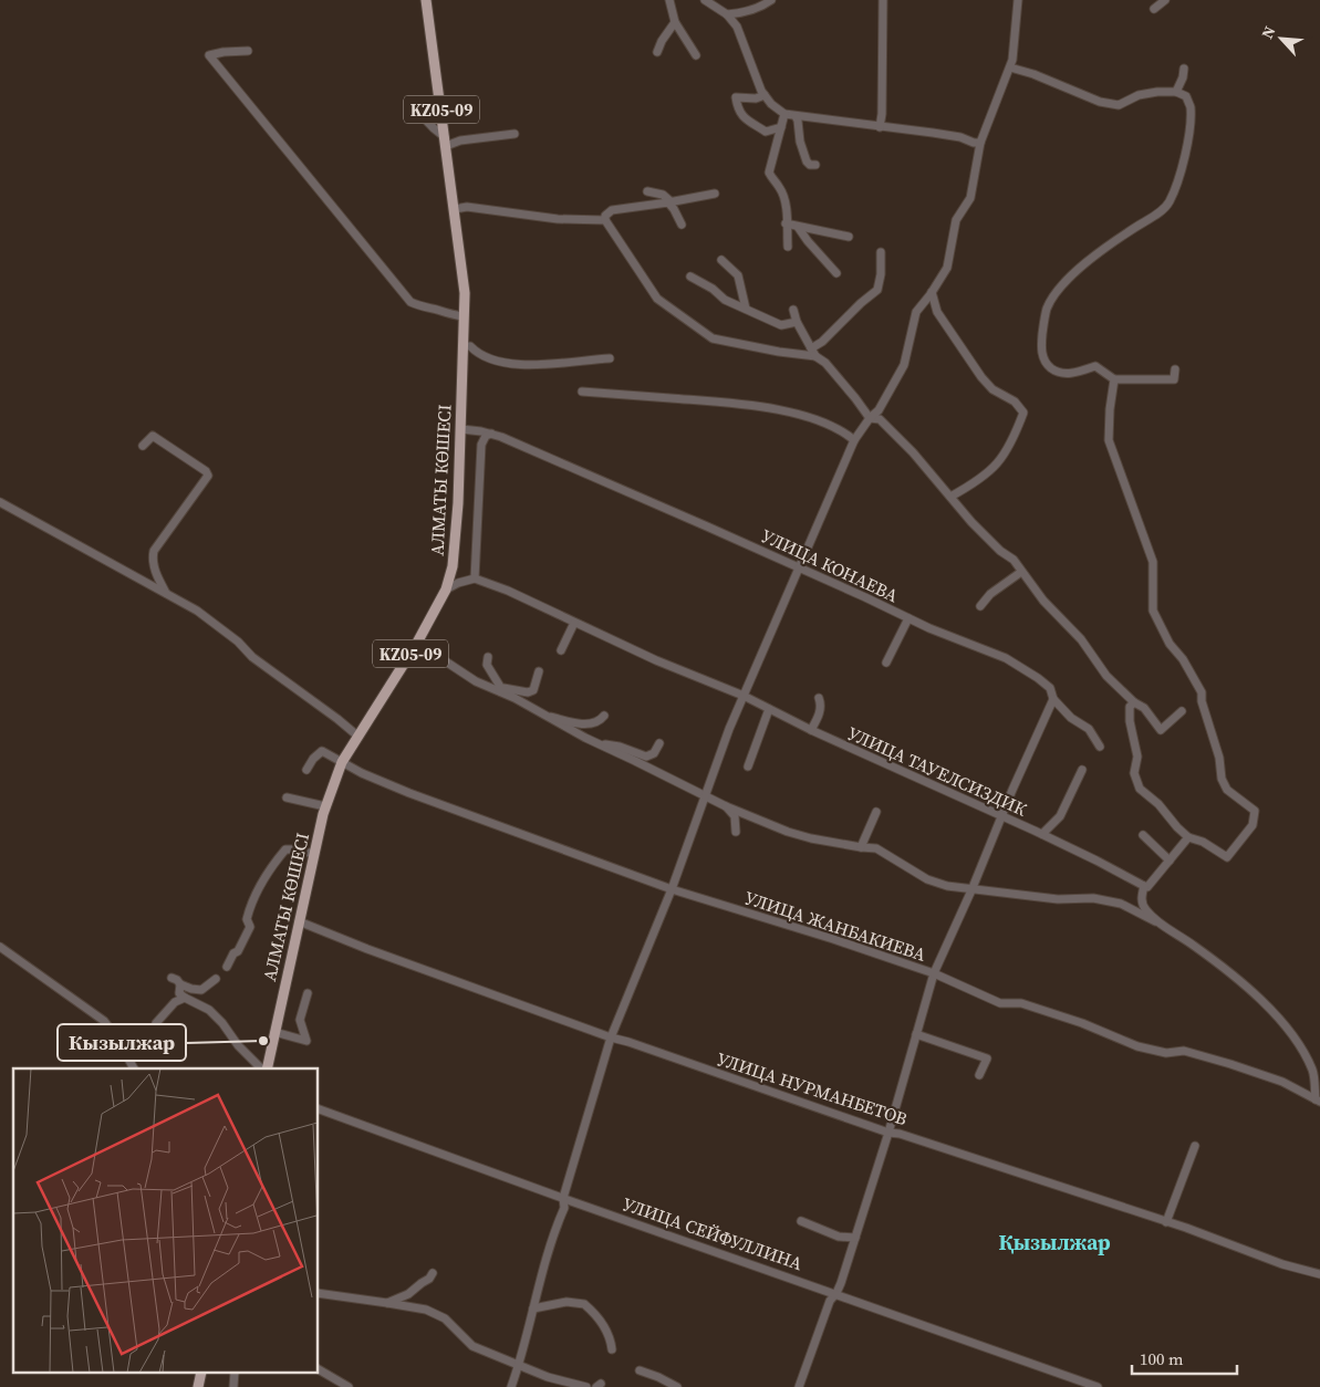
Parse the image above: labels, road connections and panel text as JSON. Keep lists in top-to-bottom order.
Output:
{
  "streets": {
    "main road": ["KZ05-09", "АЛМАТЫ КӨШЕСІ"],
    "street": [
      "УЛИЦА КОНАЕВА",
      "УЛИЦА ТАУЕЛСИЗДИК",
      "УЛИЦА ЖАНБАКИЕВА",
      "УЛИЦА НУРМАНБЕТОВ",
      "УЛИЦА СЕЙФУЛЛИНА"
    ]
  },
  "crossings": [
    ["KZ05-09", "АЛМАТЫ КӨШЕСІ"],
    ["АЛМАТЫ КӨШЕСІ", "УЛИЦА КОНАЕВА"],
    ["АЛМАТЫ КӨШЕСІ", "УЛИЦА ЖАНБАКИЕВА"],
    ["АЛМАТЫ КӨШЕСІ", "УЛИЦА НУРМАНБЕТОВ"]
  ],
  "districts": ["Қызылжар"],
  "places": ["Кызылжар"],
  "scale_bar": "100 m",
  "north": "top left"
}
